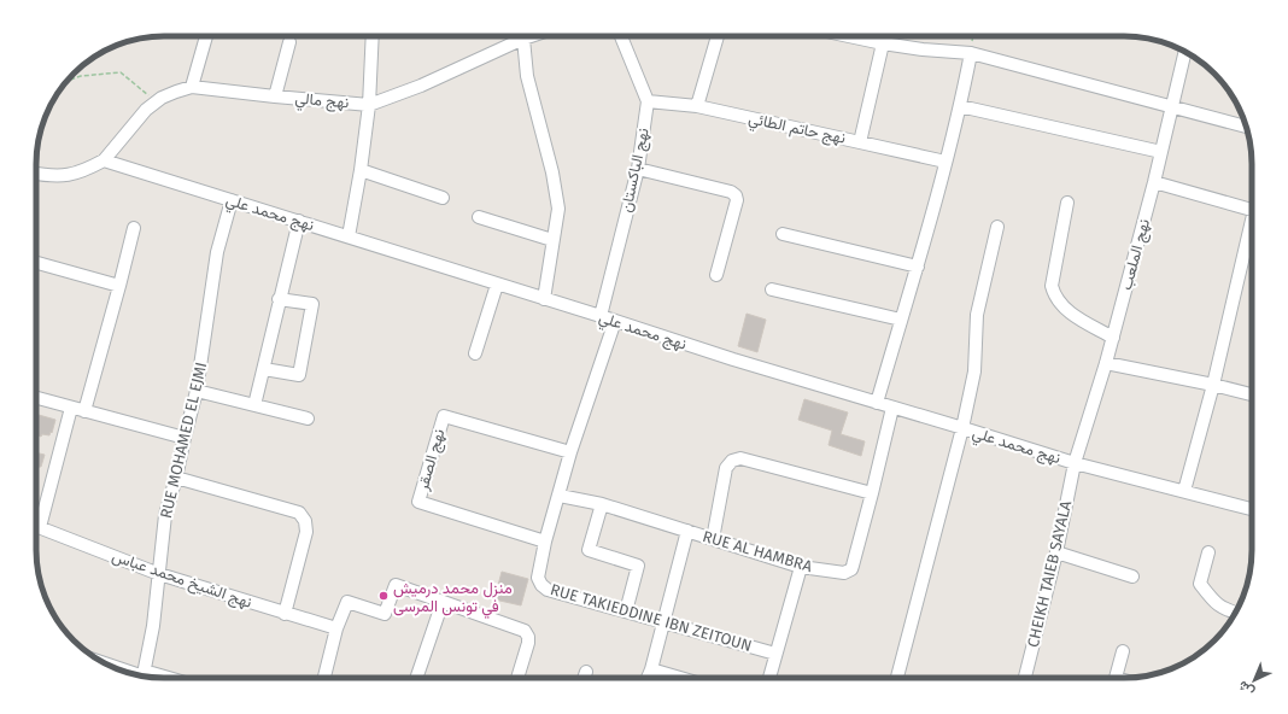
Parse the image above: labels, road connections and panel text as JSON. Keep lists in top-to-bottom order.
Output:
{
  "streets": {
    "street": [
      "نهج مالي",
      "نهج حاتم الطائي",
      "نهج الباكستان",
      "نهج محمد علي",
      "نهج الملعب",
      "RUE MOHAMED EL EJMI",
      "نهج الصقر",
      "RUE AL HAMBRA",
      "CHEIKH TAIEB SAYALA",
      "نهج الشيخ محمد عباس",
      "RUE TAKIEDDINE IBN ZEITOUN"
    ]
  },
  "crossings": [
    ["نهج مالي", "نهج محمد علي"],
    ["نهج حاتم الطائي", "نهج الباكستان"],
    ["نهج الباكستان", "نهج محمد علي"],
    ["نهج محمد علي", "نهج الملعب"],
    ["نهج محمد علي", "RUE MOHAMED EL EJMI"],
    ["نهج محمد علي", "RUE AL HAMBRA"],
    ["نهج محمد علي", "CHEIKH TAIEB SAYALA"],
    ["نهج محمد علي", "RUE TAKIEDDINE IBN ZEITOUN"],
    ["نهج الملعب", "CHEIKH TAIEB SAYALA"],
    ["RUE MOHAMED EL EJMI", "نهج الشيخ محمد عباس"],
    ["نهج الصقر", "RUE TAKIEDDINE IBN ZEITOUN"],
    ["RUE AL HAMBRA", "RUE TAKIEDDINE IBN ZEITOUN"]
  ],
  "places": ["منزل محمد درميش في تونس المرسى"],
  "north": "bottom left"
}
